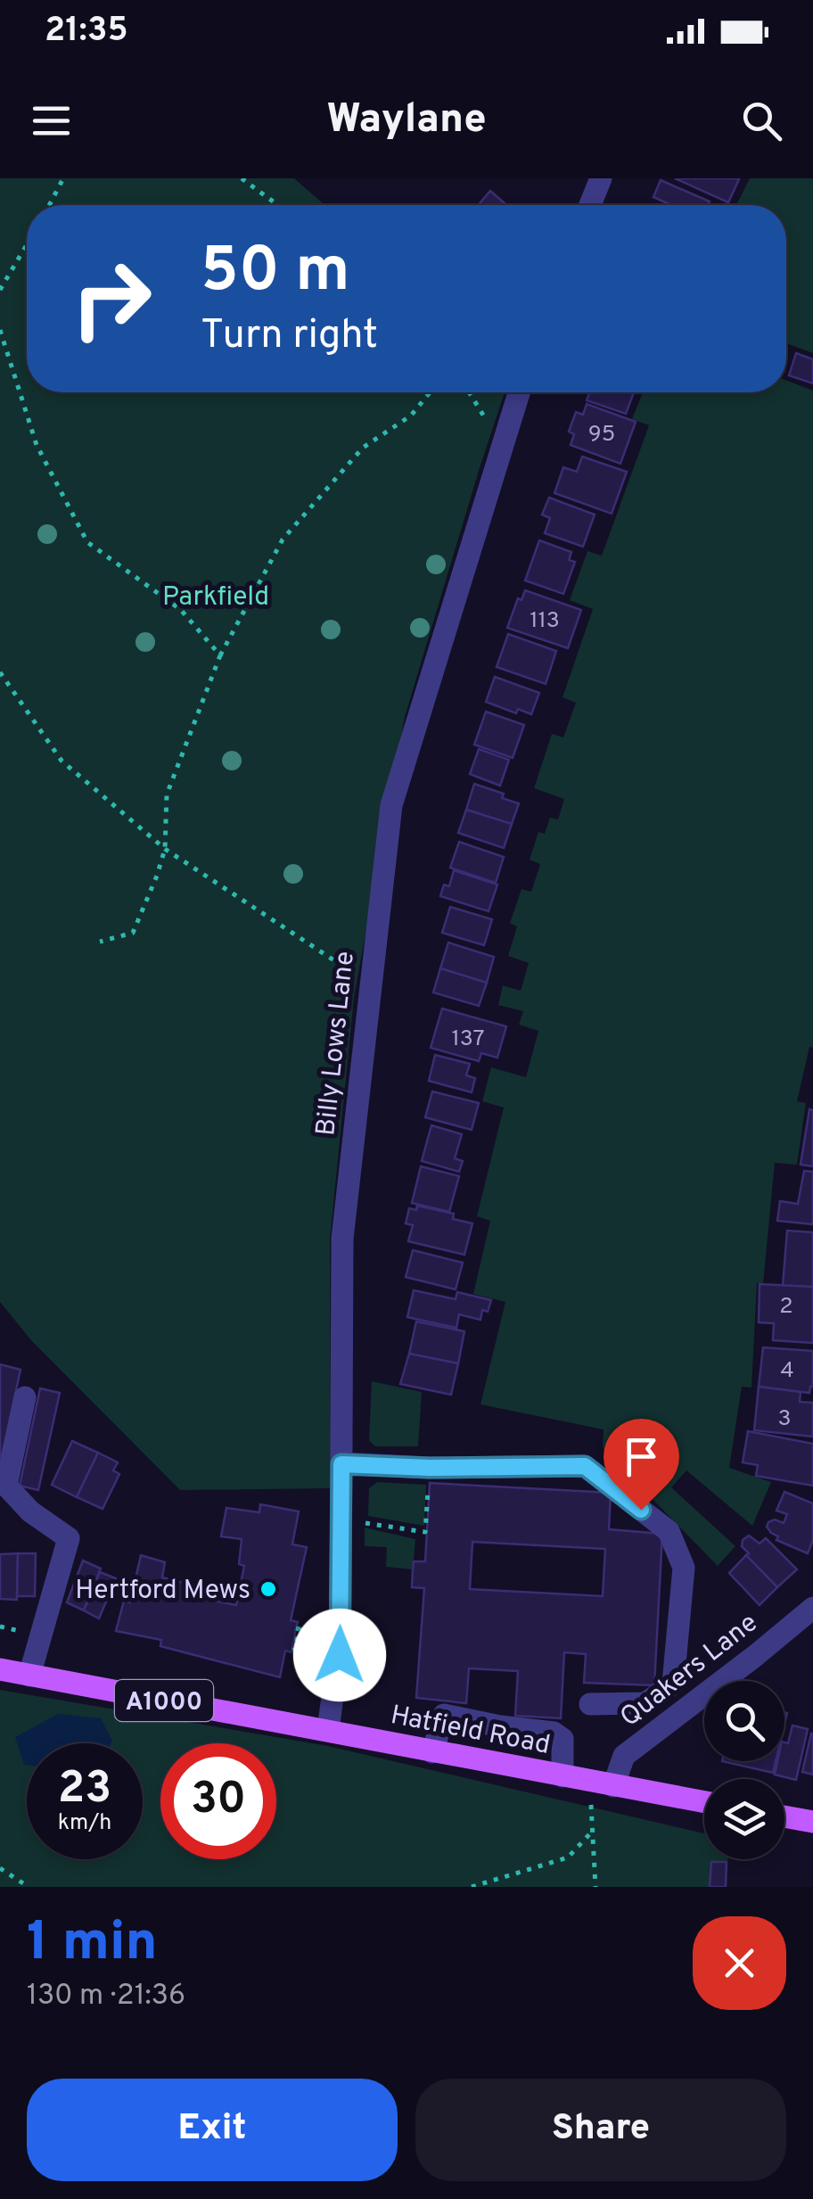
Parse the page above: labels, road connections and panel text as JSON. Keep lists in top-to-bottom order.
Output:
{
  "streets": {
    "main road": ["A1000", "Hatfield Road"],
    "street": ["Billy Lows Lane", "Quakers Lane"]
  },
  "crossings": [
    ["Billy Lows Lane", "Hatfield Road"],
    ["Quakers Lane", "Hatfield Road"]
  ],
  "parks": ["Parkfield"],
  "places": ["Hertford Mews"],
  "house_numbers": [
    "95",
    "113",
    "137",
    "2",
    "4",
    "3"
  ],
  "page": {
    "status": "21:35",
    "header": "Waylane",
    "turn": ["50 m", "Turn right"],
    "speed": "23 km/h",
    "limit": "30",
    "heading": ["1 min", "130 m · 21:36"],
    "buttons": ["Exit", "Share"]
  }
}
